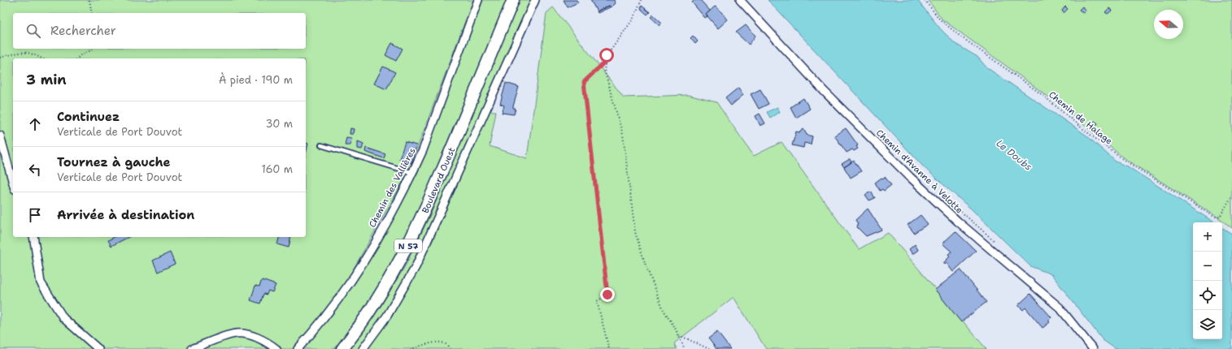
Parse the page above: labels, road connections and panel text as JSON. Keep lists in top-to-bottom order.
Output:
{
  "streets": {
    "main road": ["Boulevard Ouest", "N 57"],
    "street": ["Chemin d'Avanne à Velotte", "Chemin des Vallières"],
    "path": ["Chemin de Halage"]
  },
  "water": ["Le Doubs"],
  "north": "left",
  "page": {
    "search": "Rechercher",
    "heading": ["3 min", "À pied · 190 m"],
    "list": [
      ["Continuez", "Verticale de Port Douvot", "30 m"],
      ["Tournez à gauche", "Verticale de Port Douvot", "160 m"],
      "Arrivée à destination"
    ],
    "map_buttons": ["+", "−"]
  }
}
